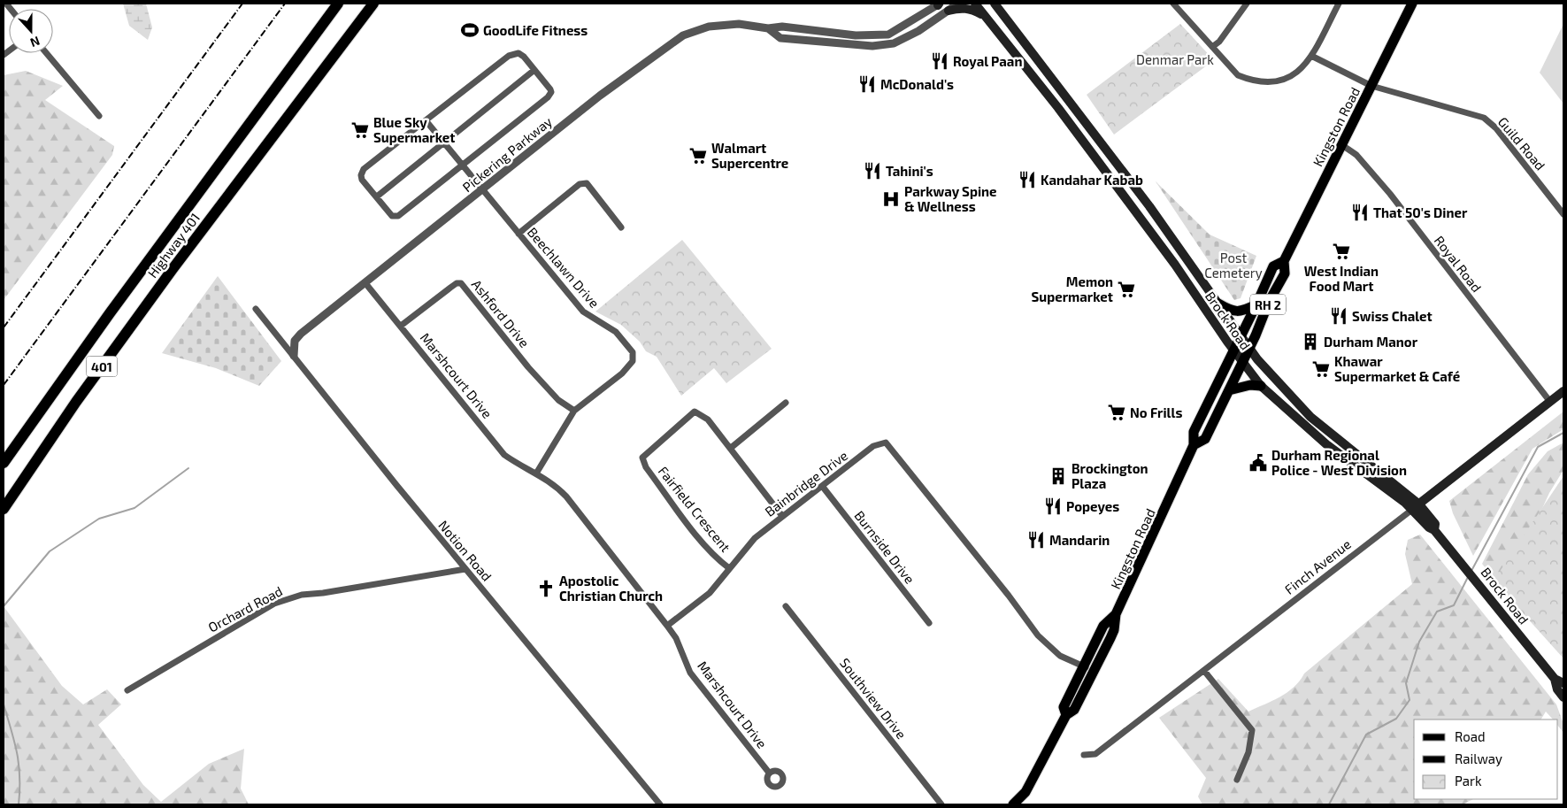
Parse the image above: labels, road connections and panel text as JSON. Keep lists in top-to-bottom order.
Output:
{
  "streets": {
    "highway": ["Highway 401", "401"],
    "main road": [
      "Kingston Road",
      "RH 2",
      "Brock Road",
      "Finch Avenue"
    ],
    "street": [
      "Guild Road",
      "Pickering Parkway",
      "Royal Road",
      "Beechlawn Drive",
      "Ashford Drive",
      "Marshcourt Drive",
      "Bainbridge Drive",
      "Fairfield Crescent",
      "Burnside Drive",
      "Notion Road",
      "Orchard Road",
      "Southview Drive"
    ]
  },
  "crossings": [
    ["Kingston Road", "Guild Road"],
    ["Kingston Road", "Royal Road"],
    ["Kingston Road", "Brock Road"],
    ["Kingston Road", "Bainbridge Drive"],
    ["Pickering Parkway", "Beechlawn Drive"],
    ["Pickering Parkway", "Marshcourt Drive"],
    ["Pickering Parkway", "Notion Road"],
    ["Royal Road", "Finch Avenue"],
    ["Beechlawn Drive", "Ashford Drive"],
    ["Beechlawn Drive", "Marshcourt Drive"],
    ["Ashford Drive", "Marshcourt Drive"],
    ["Brock Road", "Finch Avenue"],
    ["Marshcourt Drive", "Bainbridge Drive"],
    ["Bainbridge Drive", "Fairfield Crescent"],
    ["Bainbridge Drive", "Burnside Drive"],
    ["Notion Road", "Orchard Road"]
  ],
  "parks": ["Denmar Park", "Post Cemetery"],
  "places": {
    "sports": ["GoodLife Fitness"],
    "restaurant": [
      "Royal Paan",
      "McDonald's",
      "Tahini's",
      "Kandahar Kabab",
      "That 50's Diner",
      "Swiss Chalet",
      "Popeyes",
      "Mandarin"
    ],
    "supermarket": [
      "Blue Sky Supermarket",
      "Walmart Supercentre",
      "West Indian Food Mart",
      "Memon Supermarket",
      "Khawar Supermarket & Café",
      "No Frills"
    ],
    "hospital": ["Parkway Spine & Wellness"],
    "building": ["Durham Manor", "Brockington Plaza"],
    "public building": ["Durham Regional Police - West Division"],
    "church": ["Apostolic Christian Church"]
  },
  "legend": ["Road", "Railway", "Park"],
  "north": "bottom"
}
